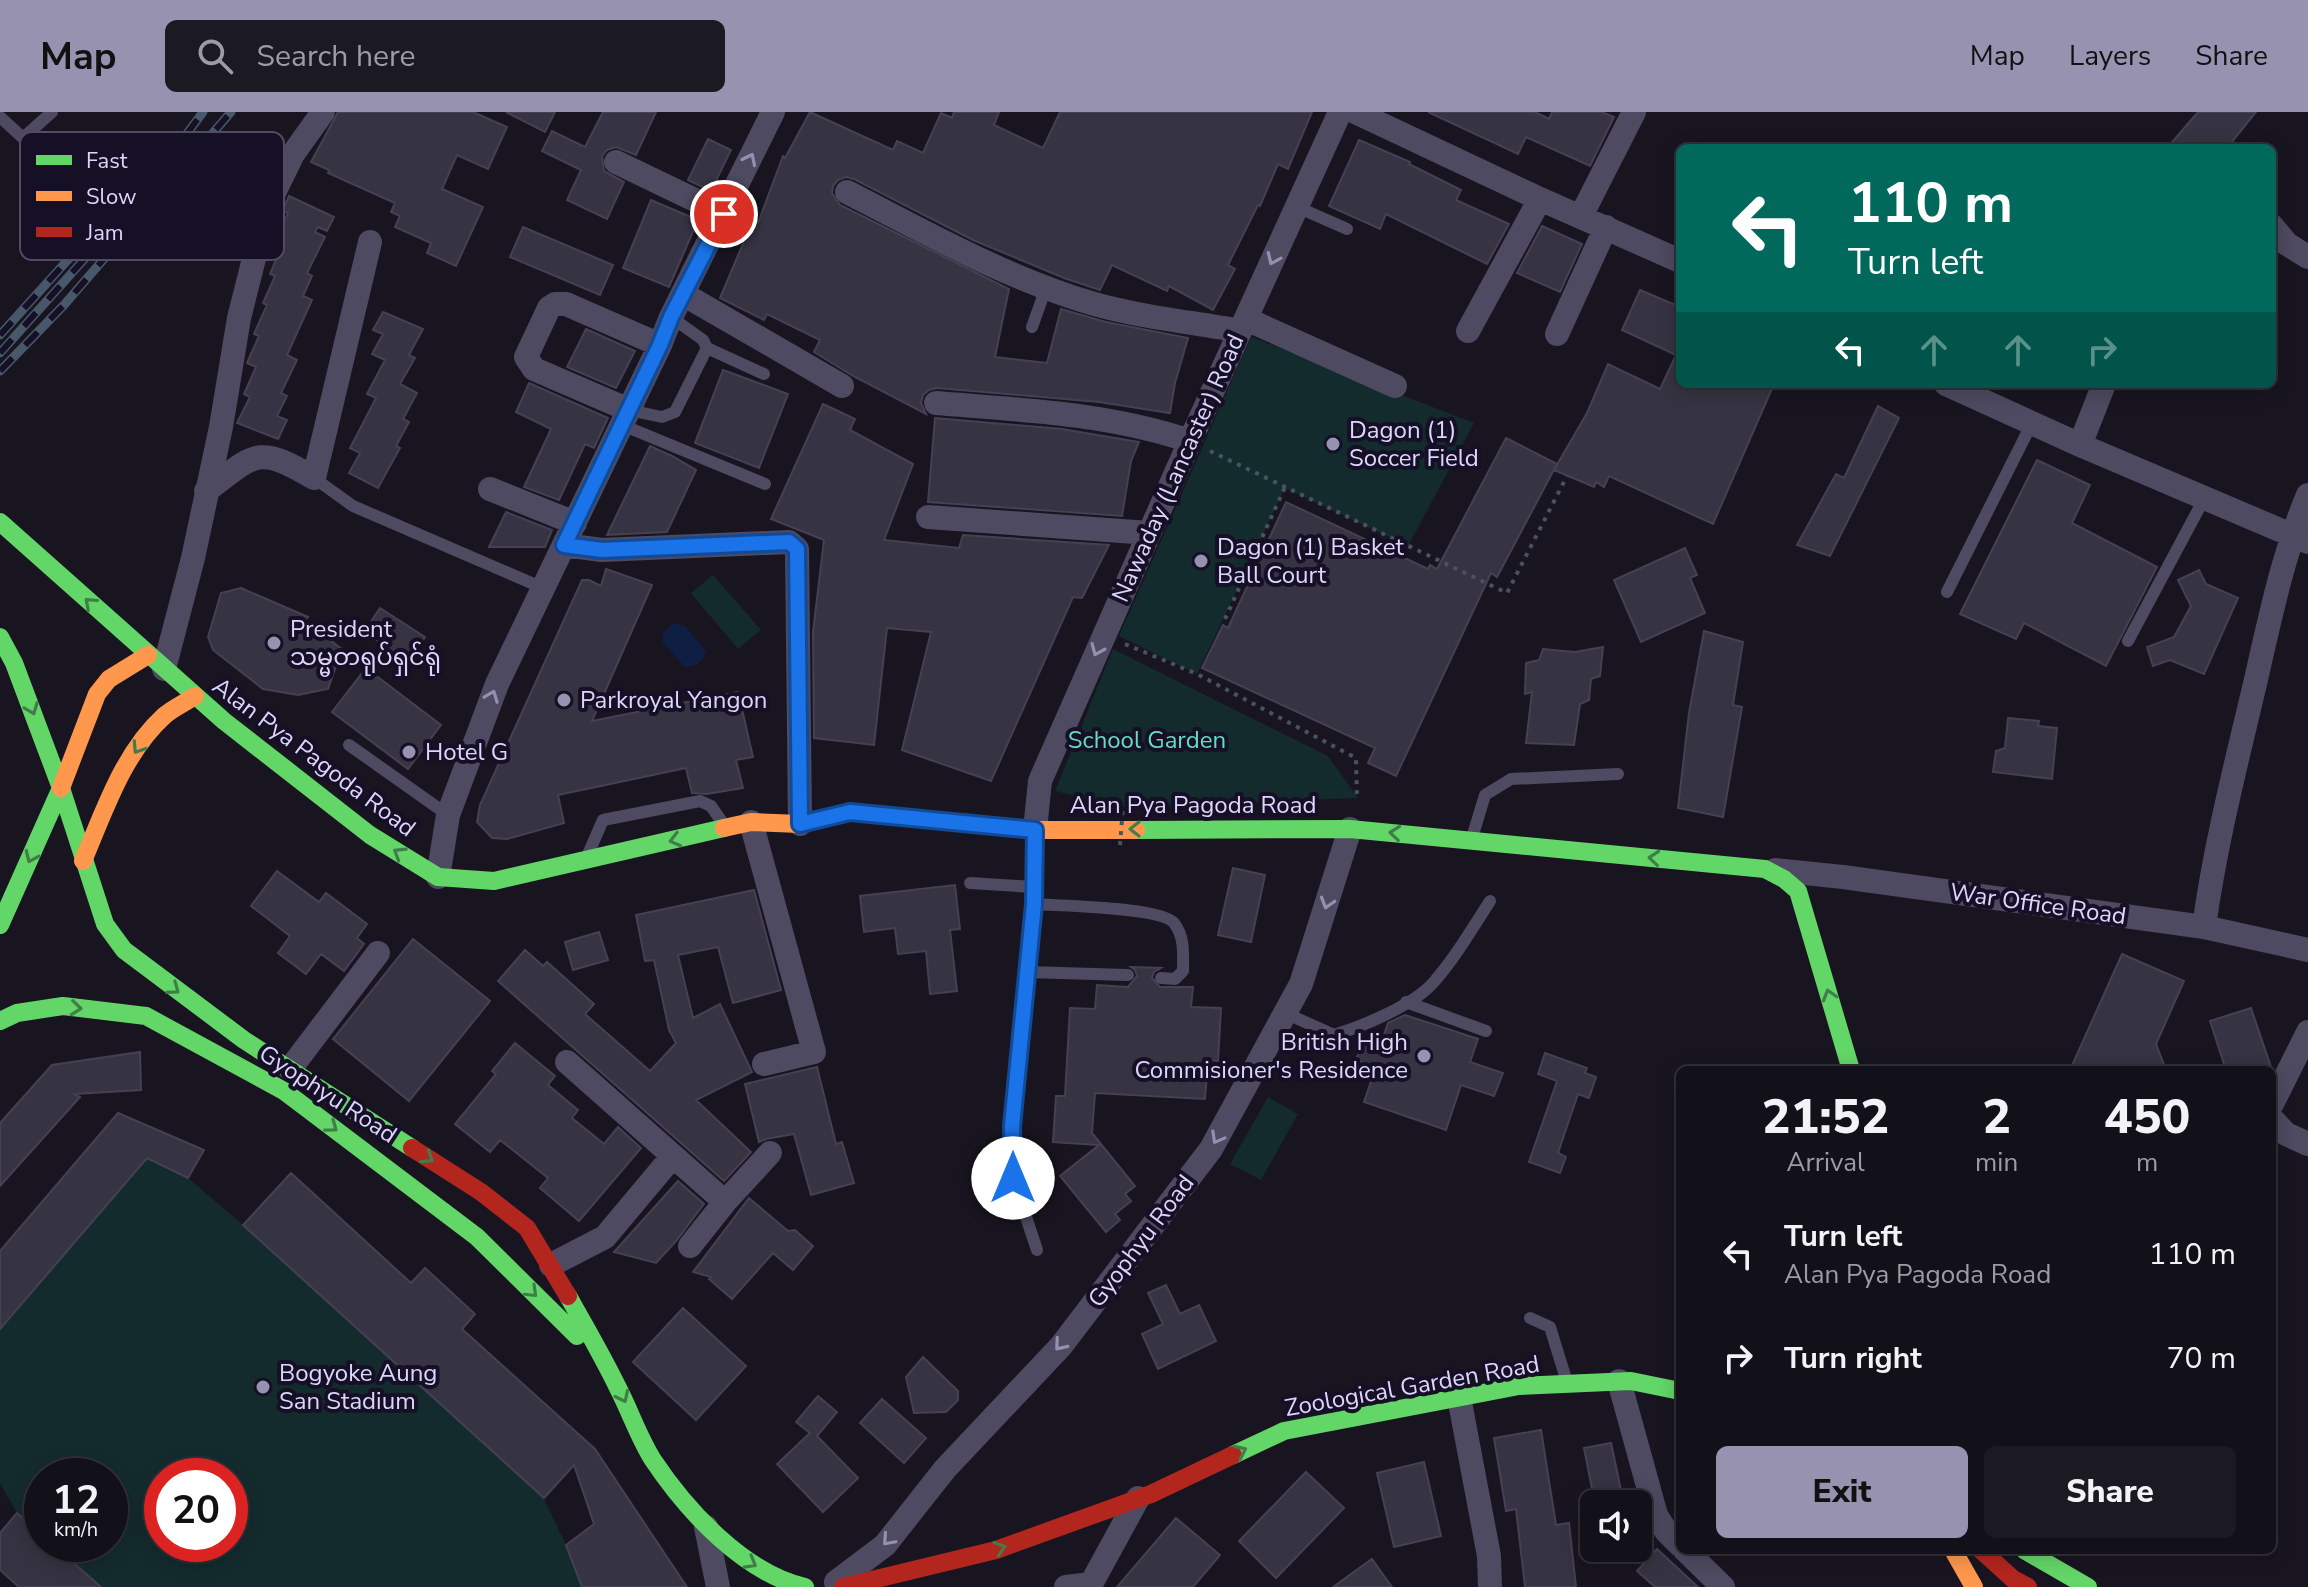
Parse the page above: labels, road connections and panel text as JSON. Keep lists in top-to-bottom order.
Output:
{
  "streets": {
    "main road": ["Alan Pya Pagoda Road", "Gyophyu Road", "Zoological Garden Road"],
    "street": ["Nawaday (Lancaster) Road", "War Office Road"]
  },
  "crossings": [
    ["Nawaday (Lancaster) Road", "Alan Pya Pagoda Road"],
    ["Alan Pya Pagoda Road", "War Office Road"],
    ["Alan Pya Pagoda Road", "Gyophyu Road"]
  ],
  "one_way": ["Nawaday (Lancaster) Road", "Alan Pya Pagoda Road", "Zoological Garden Road"],
  "parks": ["School Garden"],
  "places": [
    "Dagon (1) Soccer Field",
    "Dagon (1) Basket Ball Court",
    "President သမ္မတရုပ်ရှင်ရုံ",
    "Parkroyal Yangon",
    "Hotel G",
    "British High Commisioner's Residence",
    "Bogyoke Aung San Stadium"
  ],
  "legend": ["Fast", "Slow", "Jam"],
  "page": {
    "header": "Map",
    "search": "Search here",
    "nav": ["Map", "Layers", "Share"],
    "turn": ["110 m", "Turn left"],
    "eta": [
      "21:52",
      "Arrival",
      "2",
      "min",
      "450",
      "m"
    ],
    "list": [
      {
        "name": "Turn left",
        "note": "Alan Pya Pagoda Road",
        "value": "110 m"
      },
      {
        "name": "Turn right",
        "value": "70 m"
      }
    ],
    "buttons": ["Exit", "Share"],
    "speed": "12 km/h",
    "limit": "20"
  }
}
